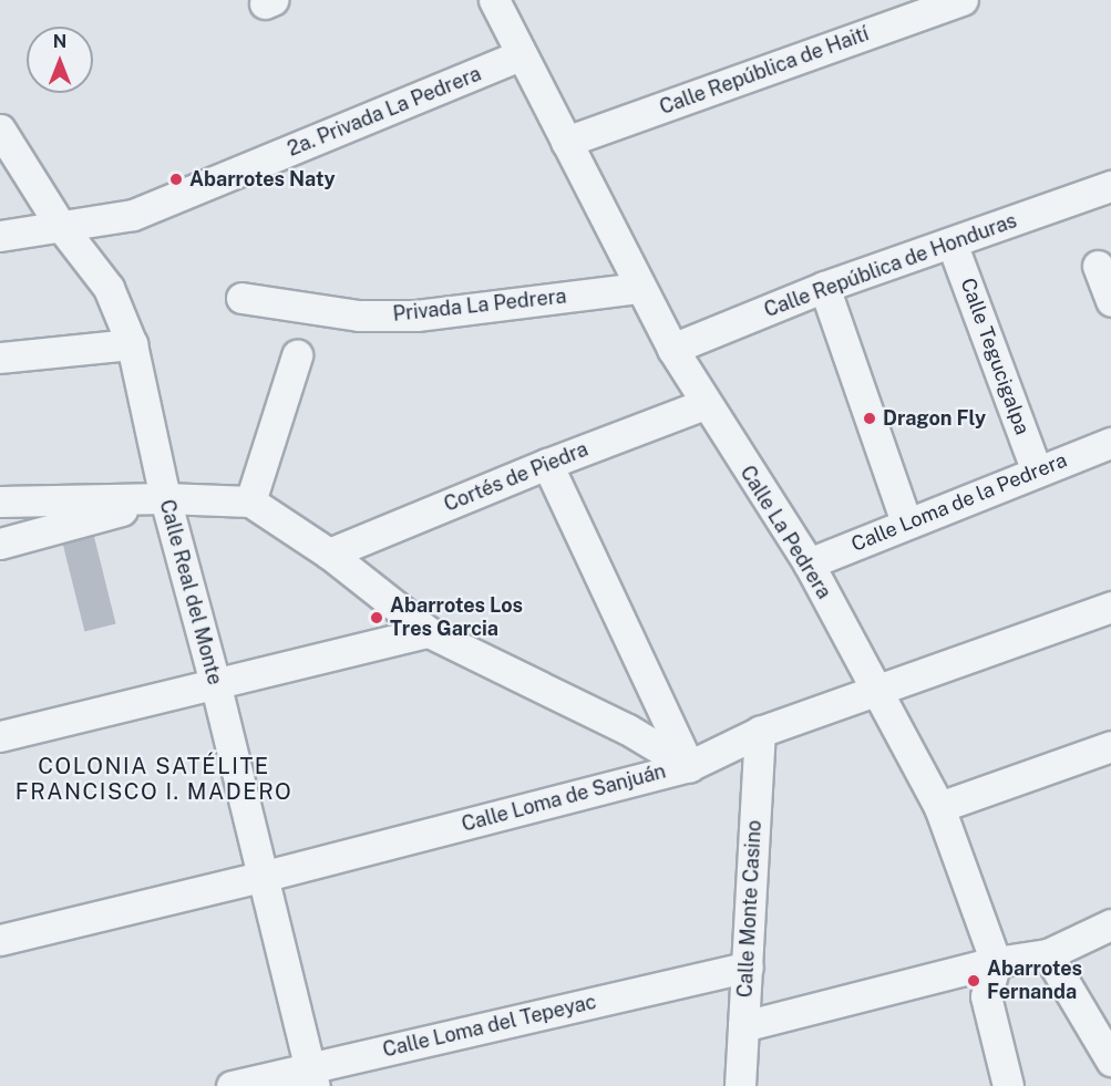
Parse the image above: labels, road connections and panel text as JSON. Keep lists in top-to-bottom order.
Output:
{
  "streets": {
    "street": [
      "Calle República de Haití",
      "2a. Privada La Pedrera",
      "Calle República de Honduras",
      "Privada La Pedrera",
      "Calle Tegucigalpa",
      "Cortés de Piedra",
      "Calle Loma de la Pedrera",
      "Calle La Pedrera",
      "Calle Real del Monte",
      "Calle Loma de Sanjuán",
      "Calle Monte Casino",
      "Calle Loma del Tepeyac"
    ]
  },
  "crossings": [
    ["Calle República de Haití", "Calle La Pedrera"],
    ["2a. Privada La Pedrera", "Calle La Pedrera"],
    ["2a. Privada La Pedrera", "Calle Real del Monte"],
    ["Calle República de Honduras", "Calle Tegucigalpa"],
    ["Calle República de Honduras", "Calle La Pedrera"],
    ["Privada La Pedrera", "Calle La Pedrera"],
    ["Calle Tegucigalpa", "Calle Loma de la Pedrera"],
    ["Cortés de Piedra", "Calle La Pedrera"],
    ["Calle Loma de la Pedrera", "Calle La Pedrera"],
    ["Calle La Pedrera", "Calle Loma de Sanjuán"],
    ["Calle Real del Monte", "Calle Loma de Sanjuán"],
    ["Calle Real del Monte", "Calle Loma del Tepeyac"],
    ["Calle Loma de Sanjuán", "Calle Monte Casino"],
    ["Calle Monte Casino", "Calle Loma del Tepeyac"]
  ],
  "districts": ["COLONIA SATÉLITE FRANCISCO I. MADERO"],
  "places": [
    "Abarrotes Naty",
    "Dragon Fly",
    "Abarrotes Los Tres Garcia",
    "Abarrotes Fernanda"
  ],
  "north": "top"
}
